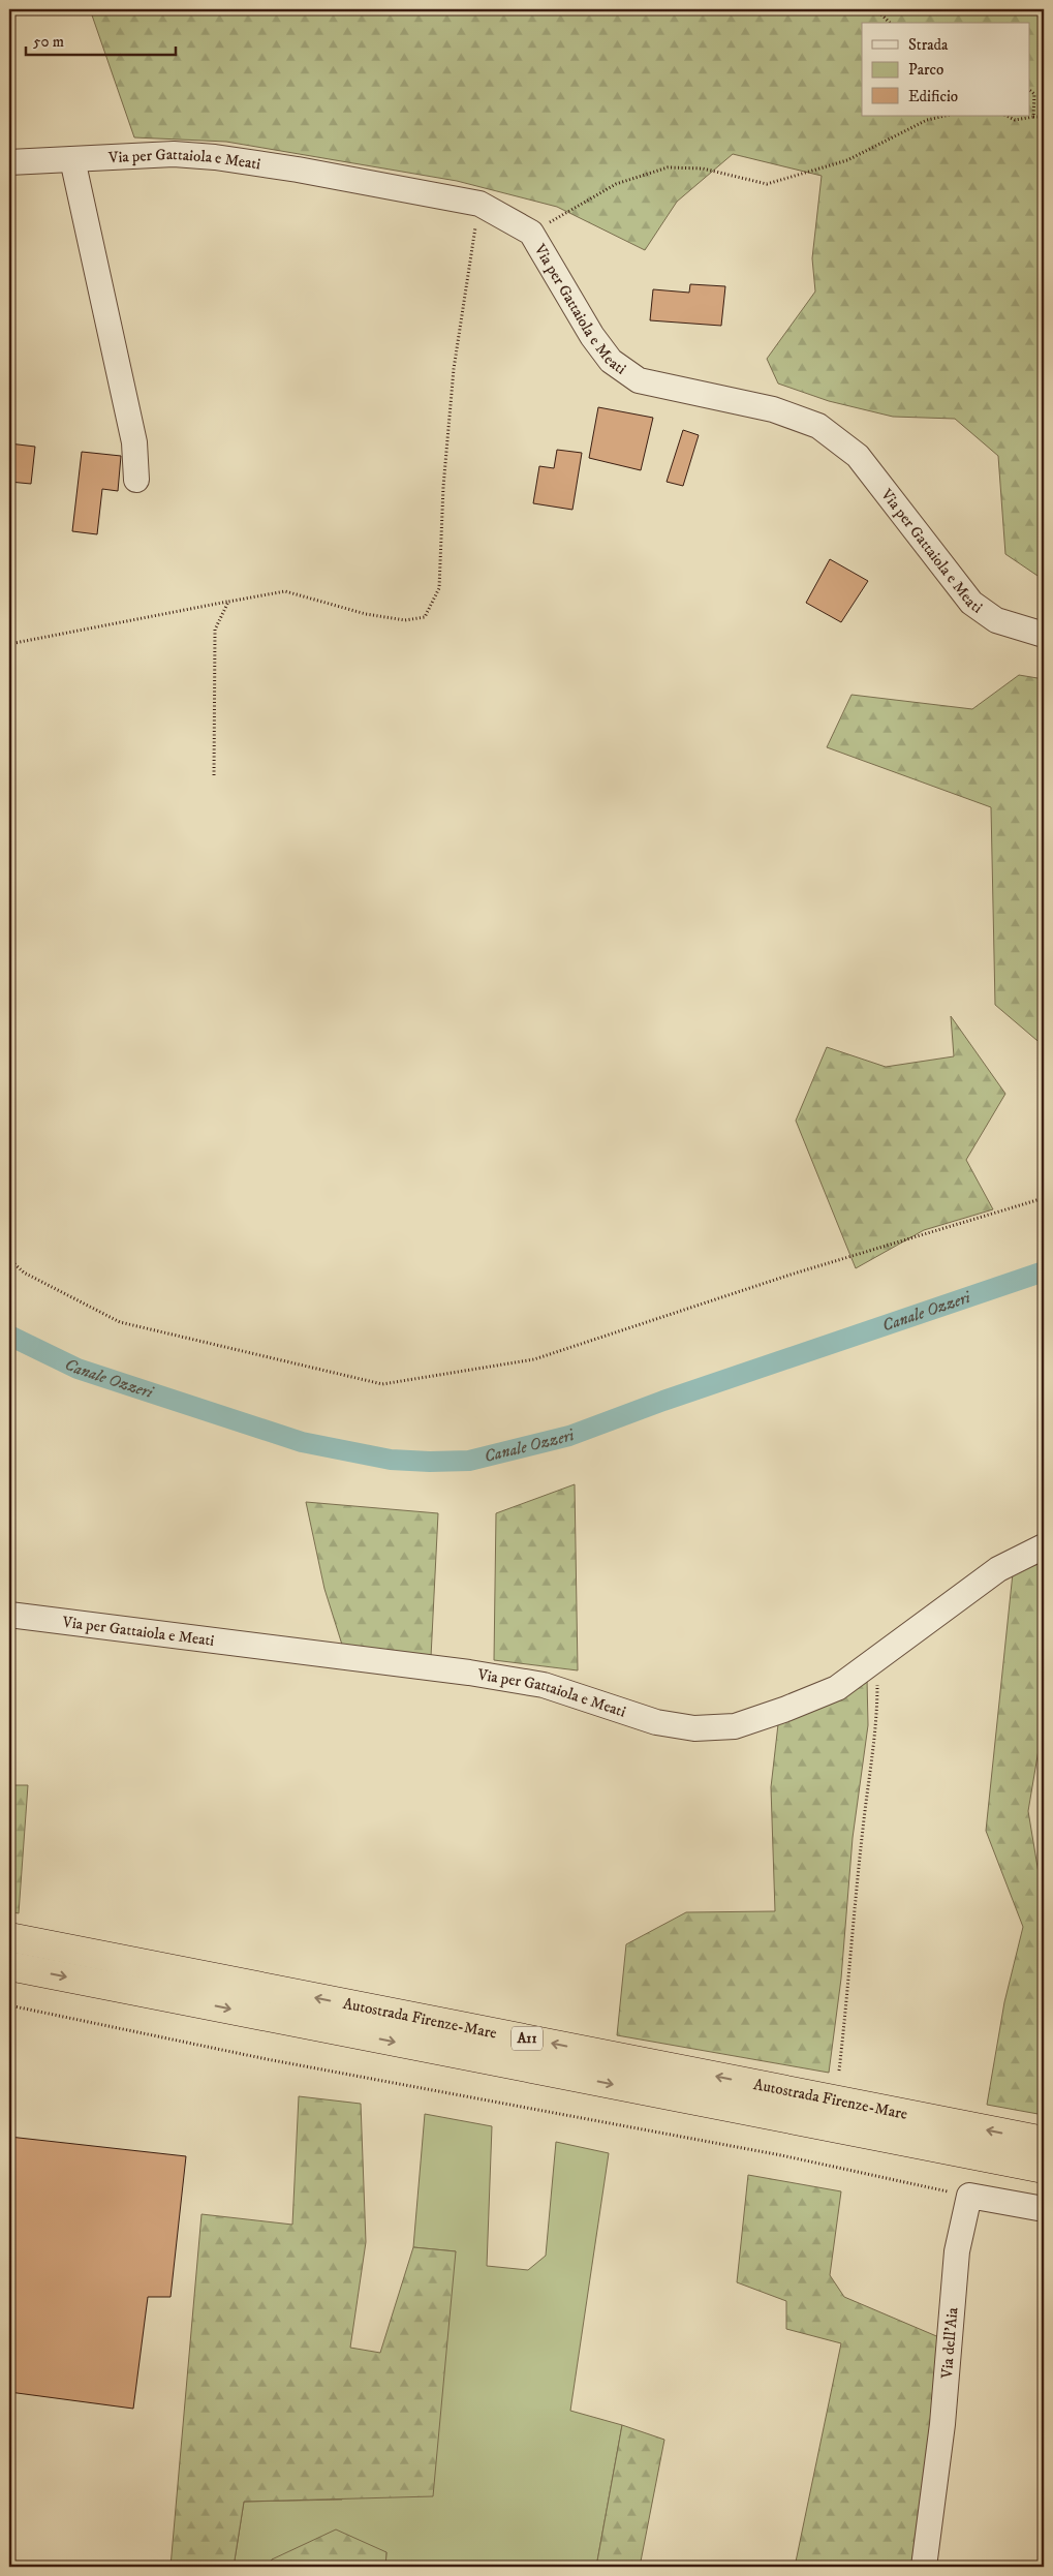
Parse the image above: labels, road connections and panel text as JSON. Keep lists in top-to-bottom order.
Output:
{
  "streets": {
    "highway": ["Autostrada Firenze-Mare", "A11"],
    "street": ["Via per Gattaiola e Meati", "Via dell'Aia"]
  },
  "water": ["Canale Ozzeri"],
  "legend": ["Strada", "Parco", "Edificio"],
  "scale_bar": "50 m"
}
